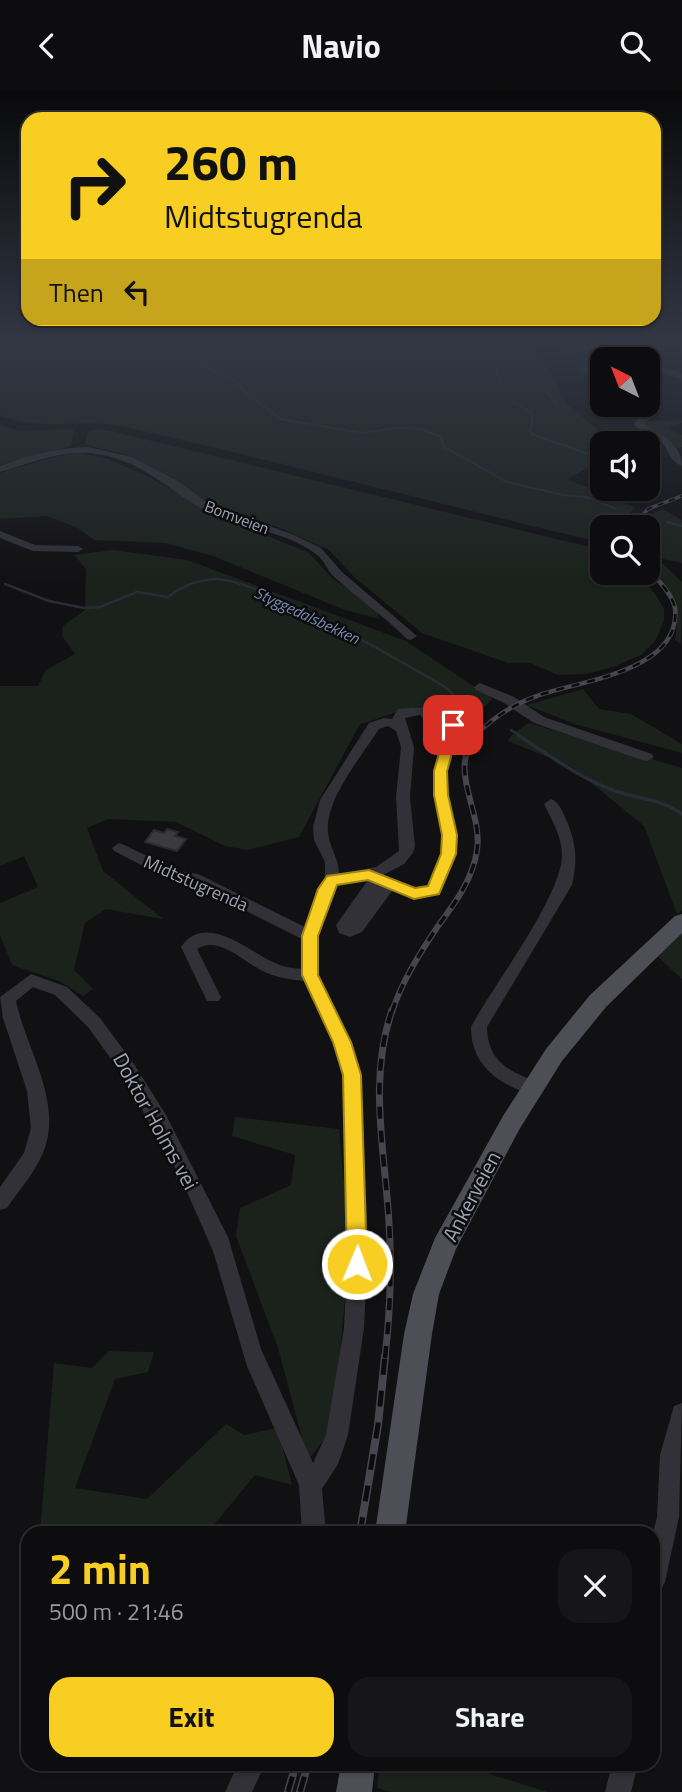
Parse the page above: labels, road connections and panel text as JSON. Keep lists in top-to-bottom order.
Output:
{
  "streets": {
    "main road": ["Ankerveien"],
    "street": ["Bomveien", "Midtstugrenda", "Doktor Holms vei"]
  },
  "water": ["Styggedalsbekken"],
  "north": "top left",
  "page": {
    "header": "Navio",
    "turn": ["260 m", "Midtstugrenda"],
    "then": "Then",
    "heading": ["2 min", "500 m · 21:46"],
    "buttons": ["Exit", "Share"]
  }
}
